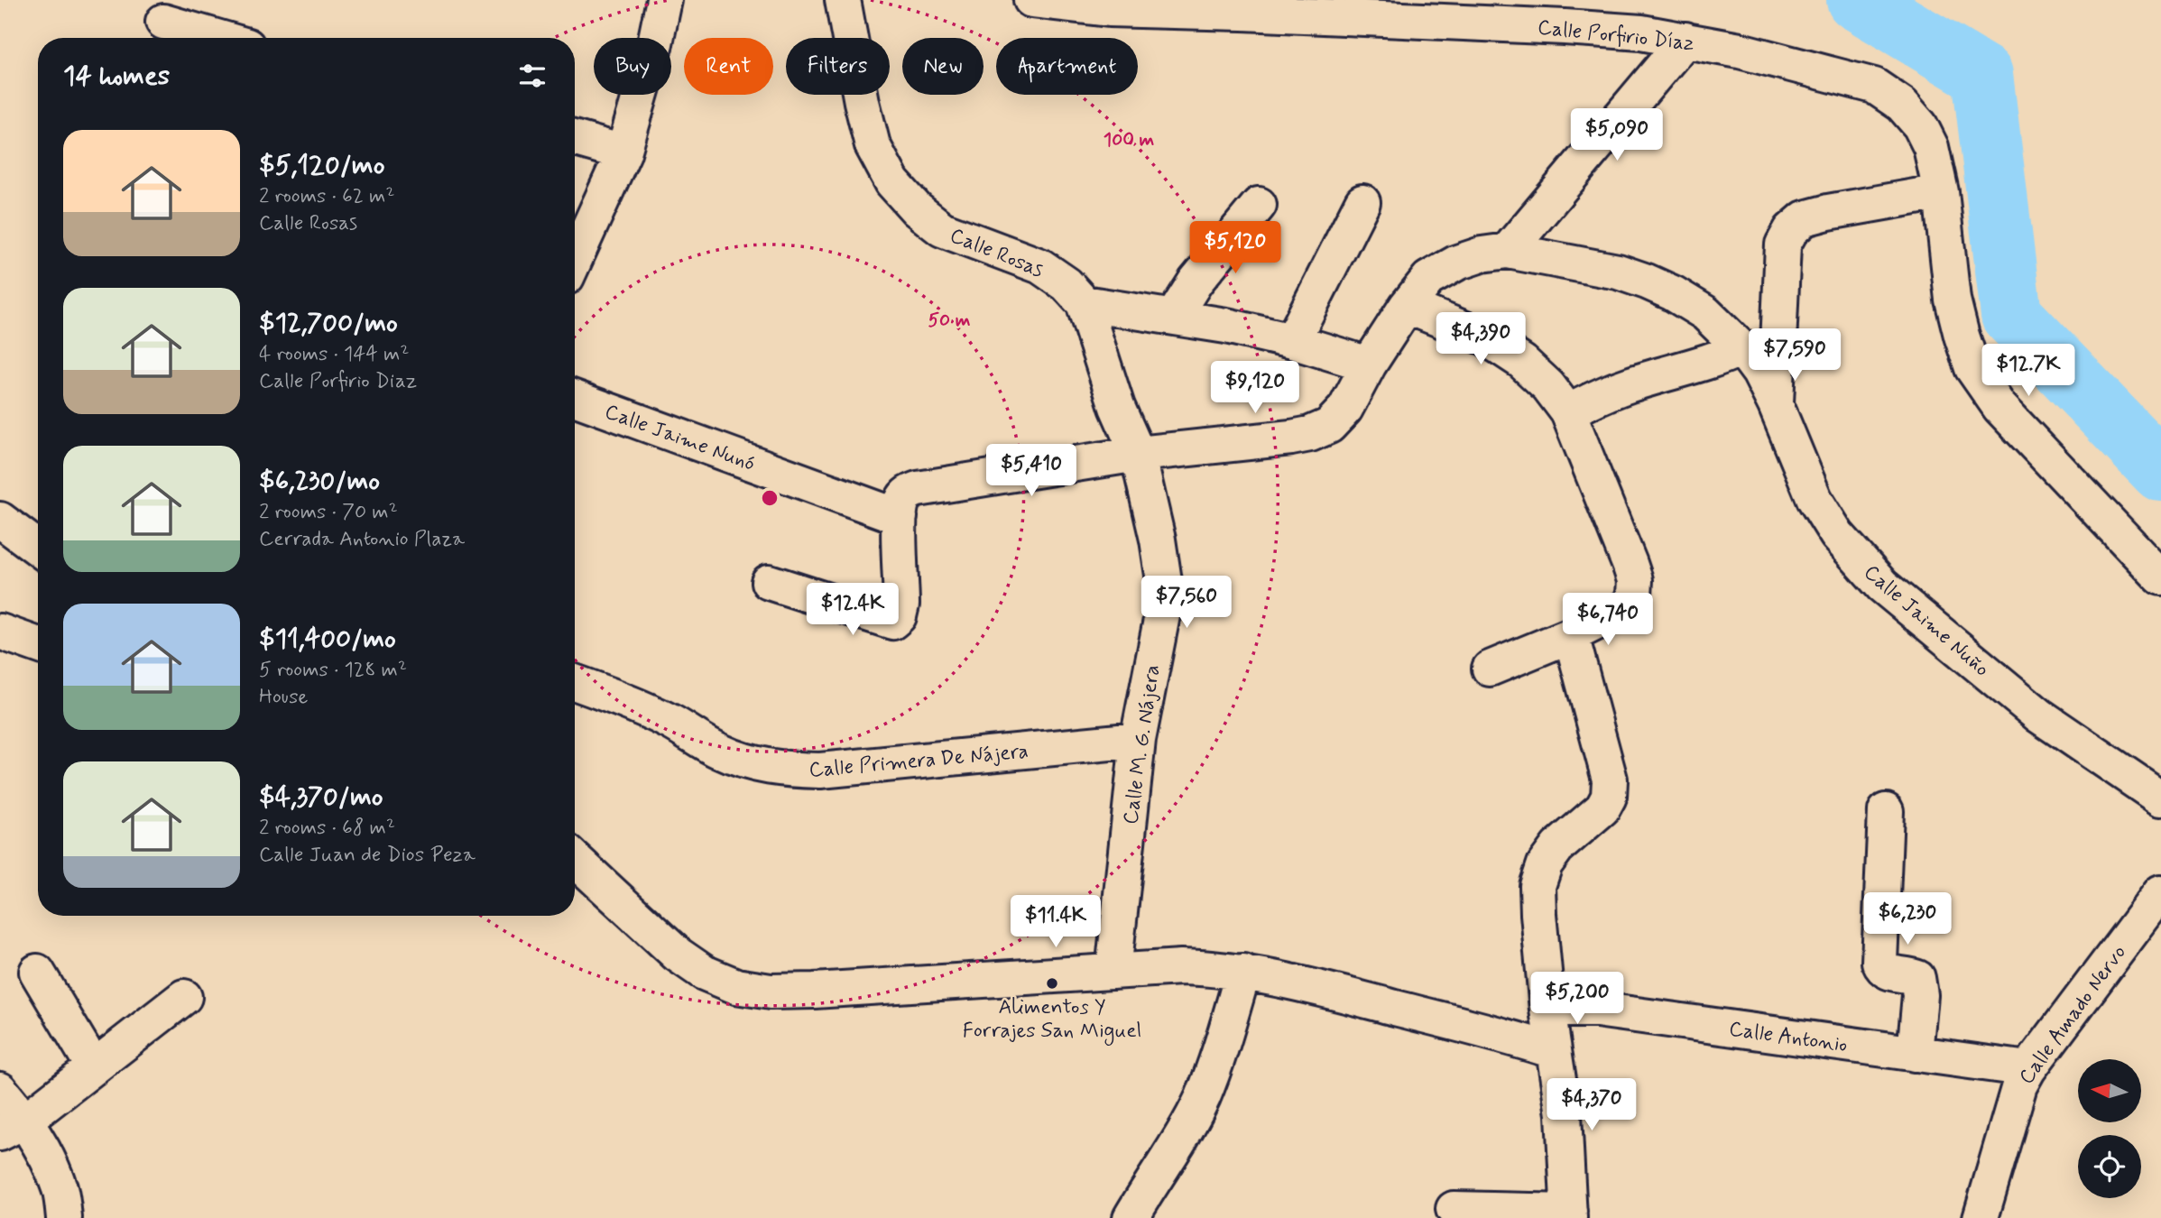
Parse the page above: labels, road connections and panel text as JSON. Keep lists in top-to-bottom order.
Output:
{
  "streets": {
    "street": [
      "Calle Porfirio Díaz",
      "Calle Rosas",
      "Calle Jaime Nunó",
      "Calle Jaime Nuño",
      "Calle M. G. Nájera",
      "Calle Primera De Nájera",
      "Calle Amado Nervo",
      "Calle Antonio"
    ]
  },
  "crossings": [
    ["Calle Rosas", "Calle M. G. Nájera"],
    ["Calle Jaime Nunó", "Calle Jaime Nuño"],
    ["Calle Jaime Nuño", "Calle M. G. Nájera"],
    ["Calle M. G. Nájera", "Calle Primera De Nájera"],
    ["Calle Amado Nervo", "Calle Antonio"]
  ],
  "places": ["Alimentos Y Forrajes San Miguel"],
  "north": "left",
  "page": {
    "chip": [
      "Buy",
      "Rent",
      "Filters",
      "New",
      "Apartment"
    ],
    "heading": "14 homes",
    "price": [
      "$5,090",
      "$5,120",
      "$4,390",
      "$7,590",
      "$12.7K",
      "$9,120",
      "$5,410",
      "$7,560",
      "$12.4K",
      "$6,740",
      "$6,230",
      "$11.4K",
      "$5,200",
      "$4,370"
    ],
    "list": [
      {
        "name": "$5,120/mo",
        "note": "2 rooms · 62 m² · Calle Rosas"
      },
      {
        "name": "$12,700/mo",
        "note": "4 rooms · 144 m² · Calle Porfirio Diaz"
      },
      {
        "name": "$6,230/mo",
        "note": "2 rooms · 70 m² · Cerrada Antonio Plaza"
      },
      {
        "name": "$11,400/mo",
        "note": "5 rooms · 128 m² · House"
      },
      {
        "name": "$4,370/mo",
        "note": "2 rooms · 68 m² · Calle Juan de Dios Peza"
      }
    ]
  },
  "rings": ["100 m", "50 m"]
}
